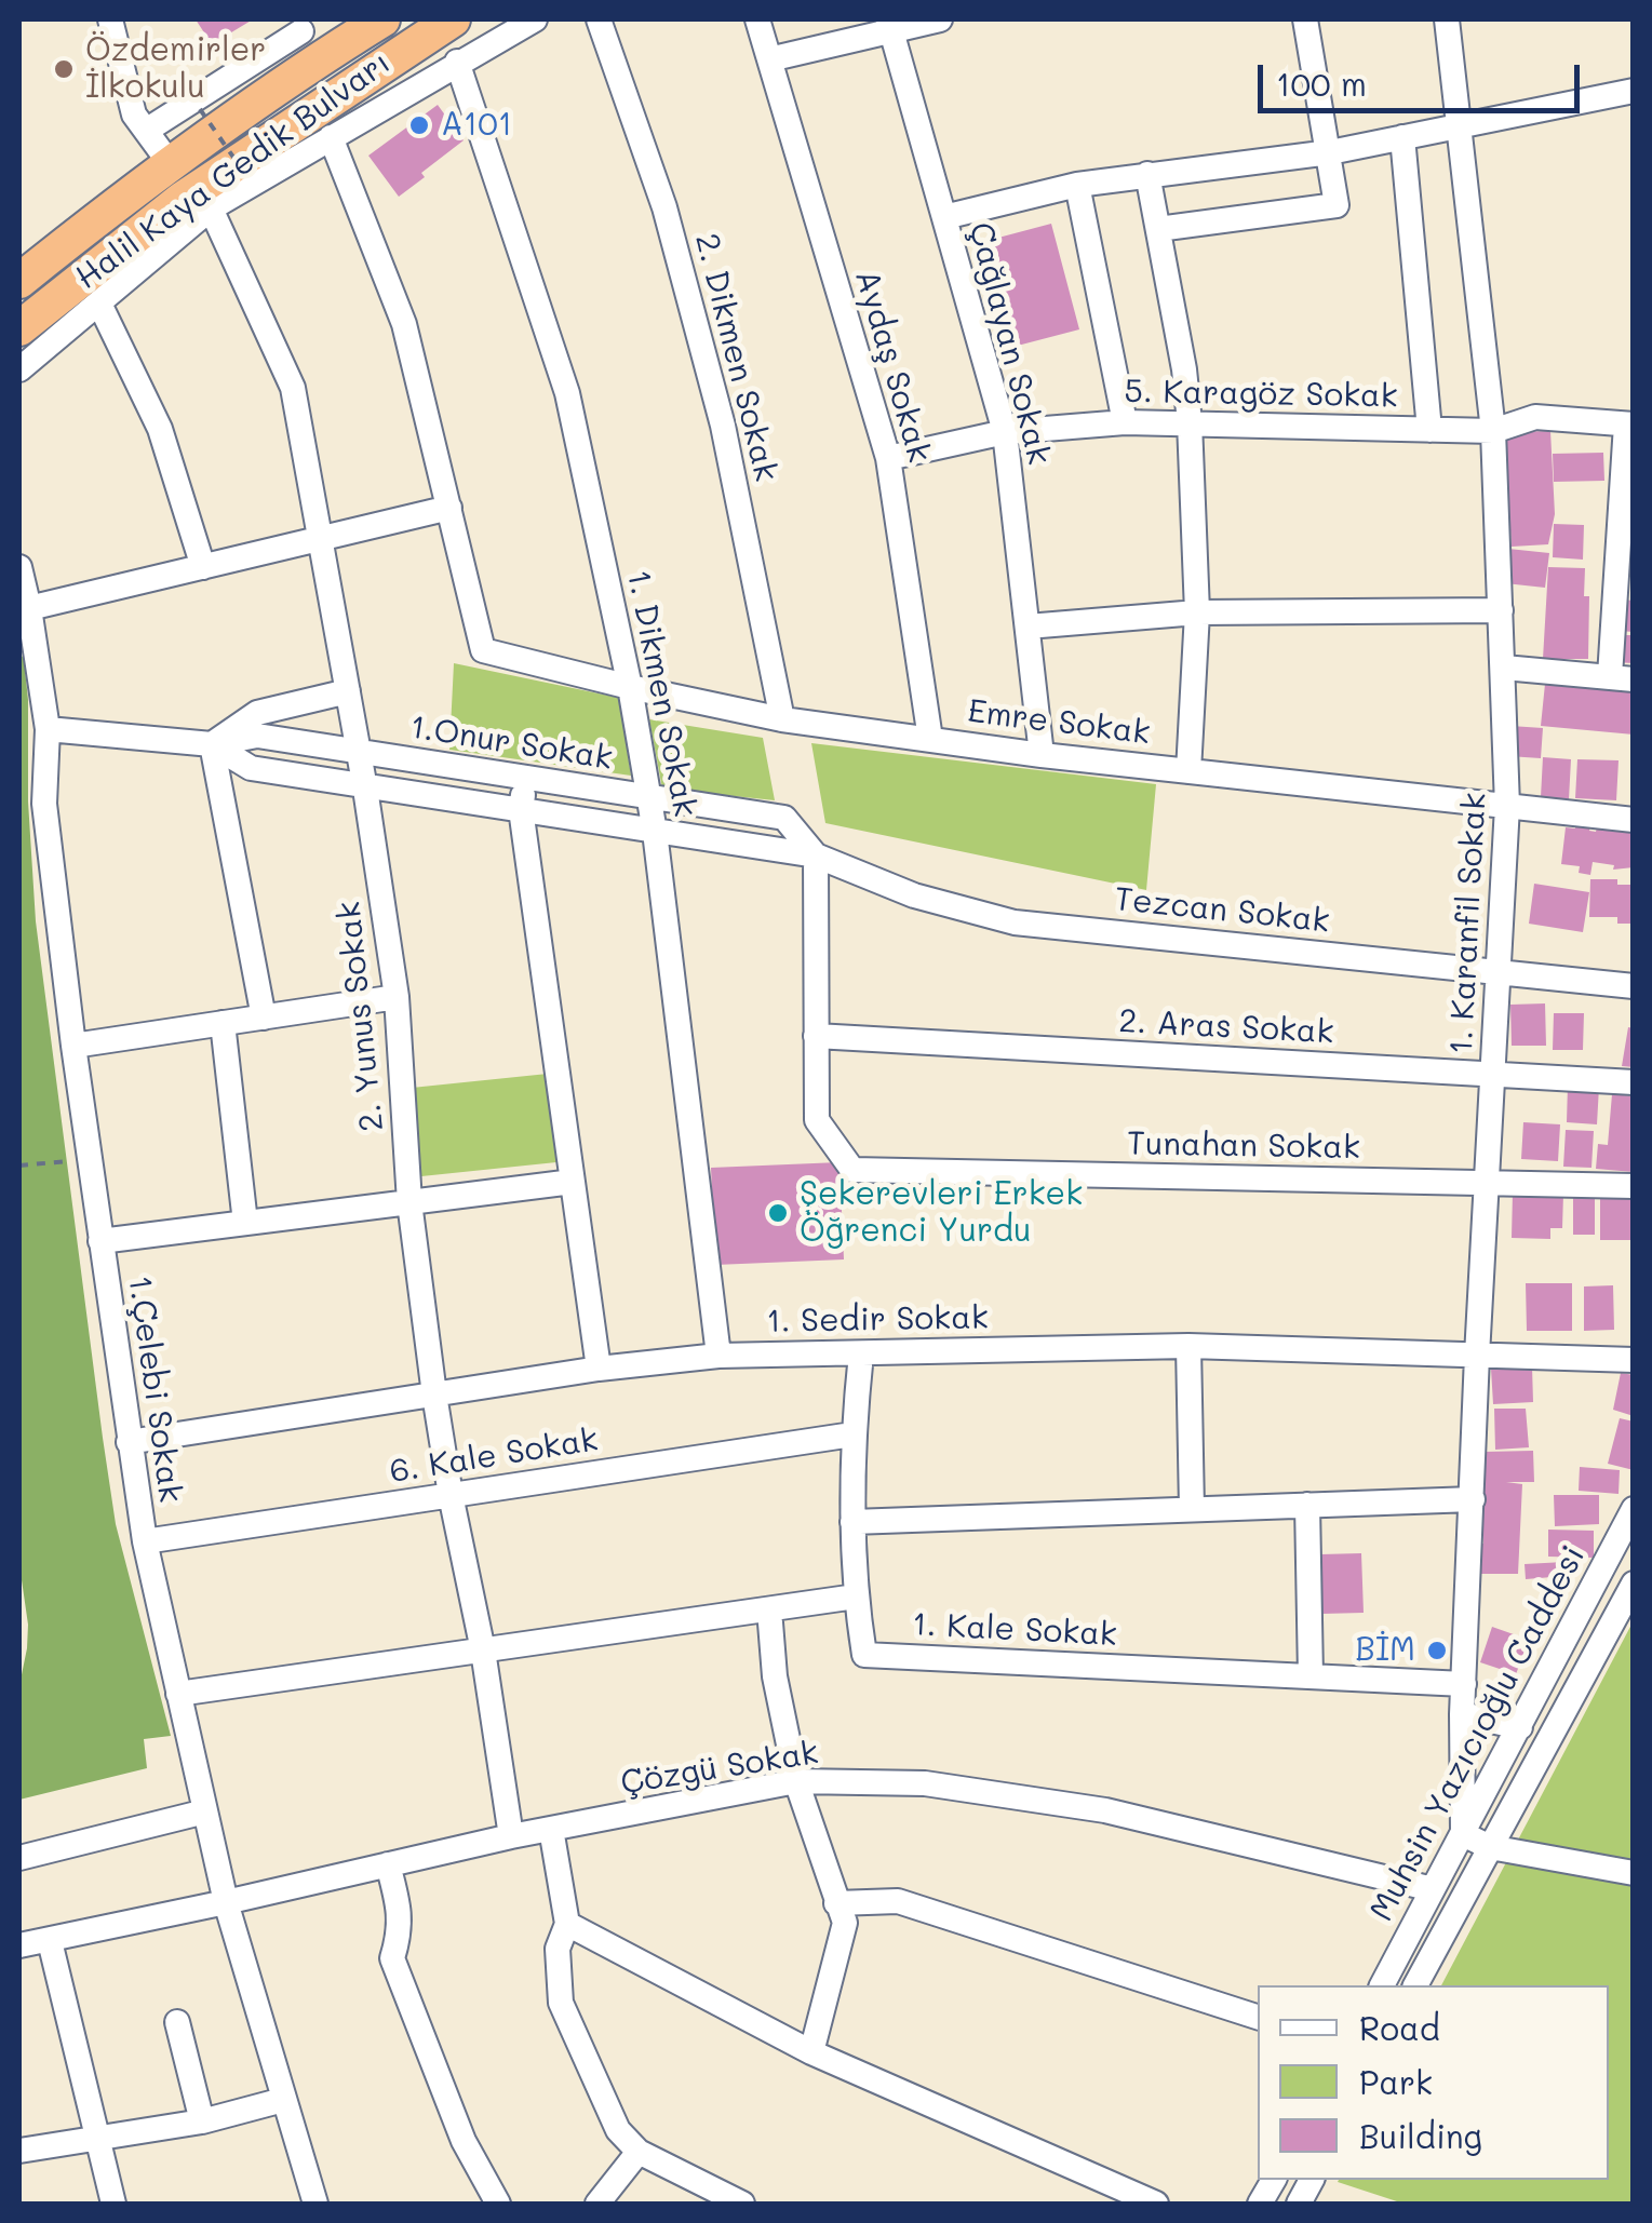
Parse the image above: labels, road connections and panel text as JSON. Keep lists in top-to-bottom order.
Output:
{
  "streets": {
    "highway": ["Halil Kaya Gedik Bulvarı"],
    "street": [
      "Çağlayan Sokak",
      "2. Dikmen Sokak",
      "Aydaş Sokak",
      "5. Karagöz Sokak",
      "1. Dikmen Sokak",
      "Emre Sokak",
      "1.Onur Sokak",
      "Tezcan Sokak",
      "1. Karanfil Sokak",
      "2. Yunus Sokak",
      "2. Aras Sokak",
      "Tunahan Sokak",
      "1. Sedir Sokak",
      "1.Çelebi Sokak",
      "6. Kale Sokak",
      "1. Kale Sokak",
      "Muhsin Yazıcıoğlu Caddesi",
      "Çözgü Sokak"
    ]
  },
  "crossings": [
    ["Çağlayan Sokak", "5. Karagöz Sokak"],
    ["Çağlayan Sokak", "Emre Sokak"],
    ["2. Dikmen Sokak", "Emre Sokak"],
    ["Aydaş Sokak", "5. Karagöz Sokak"],
    ["Aydaş Sokak", "Emre Sokak"],
    ["5. Karagöz Sokak", "1. Karanfil Sokak"],
    ["1. Dikmen Sokak", "Emre Sokak"],
    ["1. Dikmen Sokak", "1.Onur Sokak"],
    ["1. Dikmen Sokak", "1. Sedir Sokak"],
    ["Emre Sokak", "1. Karanfil Sokak"],
    ["1.Onur Sokak", "Tezcan Sokak"],
    ["1.Onur Sokak", "2. Yunus Sokak"],
    ["1.Onur Sokak", "1.Çelebi Sokak"],
    ["Tezcan Sokak", "1. Karanfil Sokak"],
    ["1. Karanfil Sokak", "2. Aras Sokak"],
    ["1. Karanfil Sokak", "Tunahan Sokak"],
    ["1. Karanfil Sokak", "1. Sedir Sokak"],
    ["1. Karanfil Sokak", "1. Kale Sokak"],
    ["1. Karanfil Sokak", "Muhsin Yazıcıoğlu Caddesi"],
    ["2. Yunus Sokak", "1. Sedir Sokak"],
    ["2. Yunus Sokak", "6. Kale Sokak"],
    ["2. Yunus Sokak", "Çözgü Sokak"],
    ["2. Aras Sokak", "Tunahan Sokak"],
    ["1. Sedir Sokak", "1.Çelebi Sokak"],
    ["1. Sedir Sokak", "1. Kale Sokak"],
    ["1.Çelebi Sokak", "6. Kale Sokak"],
    ["1.Çelebi Sokak", "Çözgü Sokak"],
    ["6. Kale Sokak", "1. Kale Sokak"],
    ["Muhsin Yazıcıoğlu Caddesi", "Çözgü Sokak"]
  ],
  "places": [
    "Özdemirler İlkokulu",
    "A101",
    "Şekerevleri Erkek Öğrenci Yurdu",
    "BİM"
  ],
  "legend": ["Road", "Park", "Building"],
  "scale_bar": "100 m"
}
